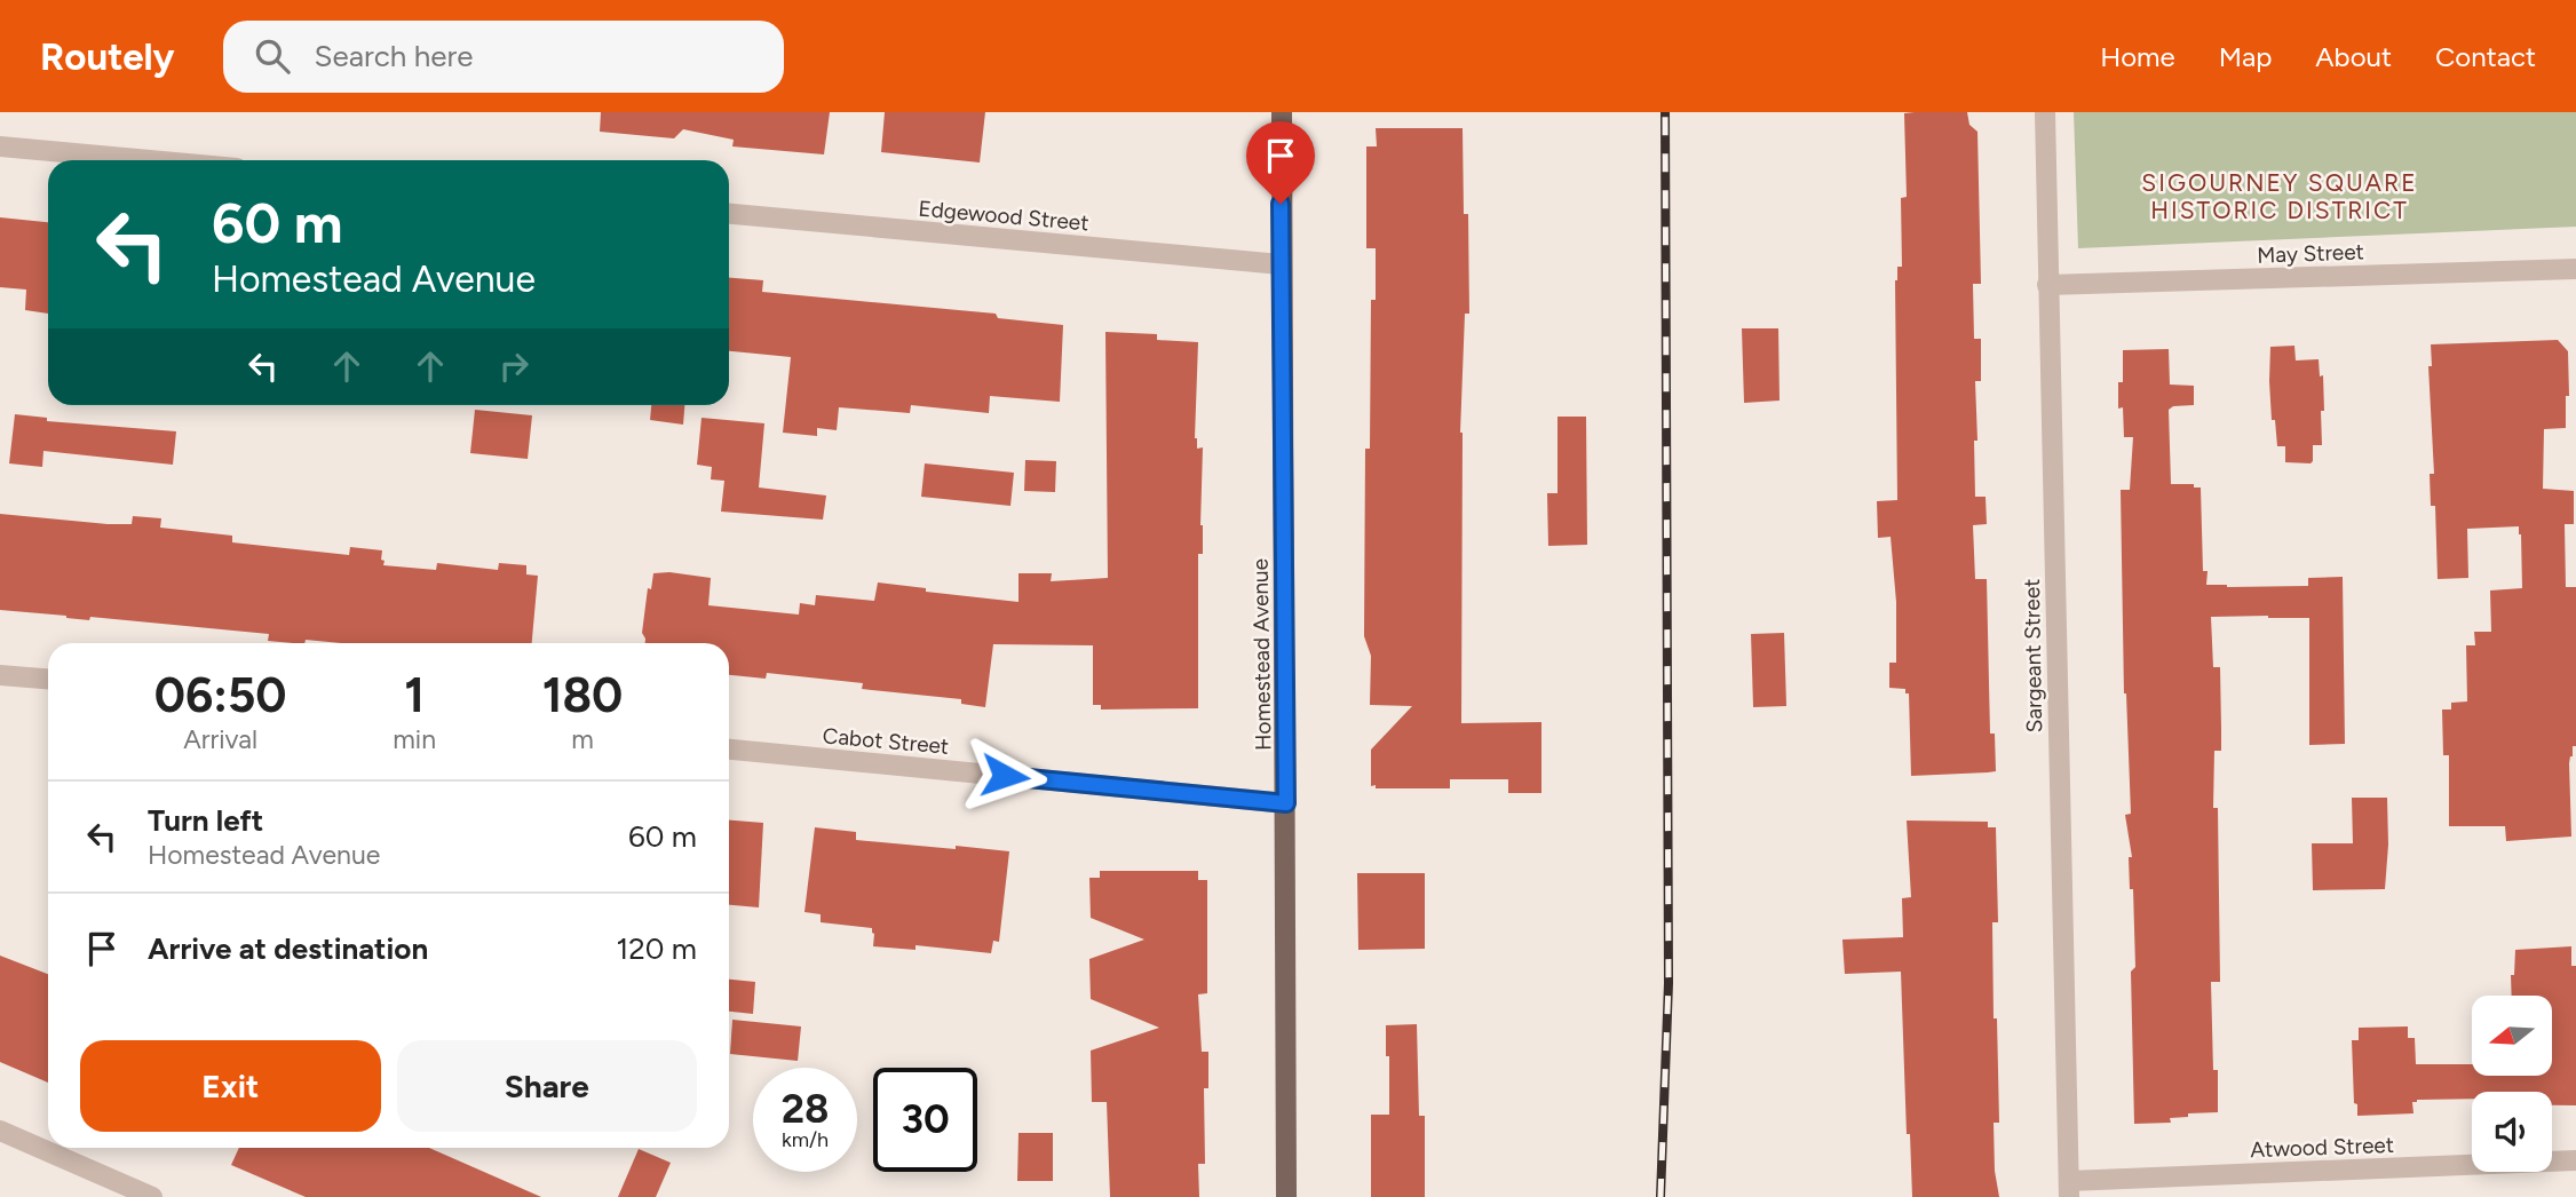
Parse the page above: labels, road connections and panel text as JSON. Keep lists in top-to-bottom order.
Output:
{
  "streets": {
    "main road": ["Homestead Avenue"],
    "street": [
      "Edgewood Street",
      "May Street",
      "Sargeant Street",
      "Cabot Street",
      "Atwood Street"
    ]
  },
  "crossings": [
    ["Edgewood Street", "Homestead Avenue"],
    ["May Street", "Sargeant Street"],
    ["Homestead Avenue", "Cabot Street"],
    ["Sargeant Street", "Atwood Street"]
  ],
  "districts": ["SIGOURNEY SQUARE HISTORIC DISTRICT"],
  "north": "left",
  "page": {
    "header": "Routely",
    "search": "Search here",
    "nav": [
      "Home",
      "Map",
      "About",
      "Contact"
    ],
    "turn": ["60 m", "Homestead Avenue"],
    "eta": [
      "06:50",
      "Arrival",
      "1",
      "min",
      "180",
      "m"
    ],
    "list": [
      {
        "name": "Turn left",
        "note": "Homestead Avenue",
        "value": "60 m"
      },
      {
        "name": "Arrive at destination",
        "value": "120 m"
      }
    ],
    "buttons": ["Exit", "Share"],
    "speed": "28 km/h",
    "limit": "30"
  }
}
